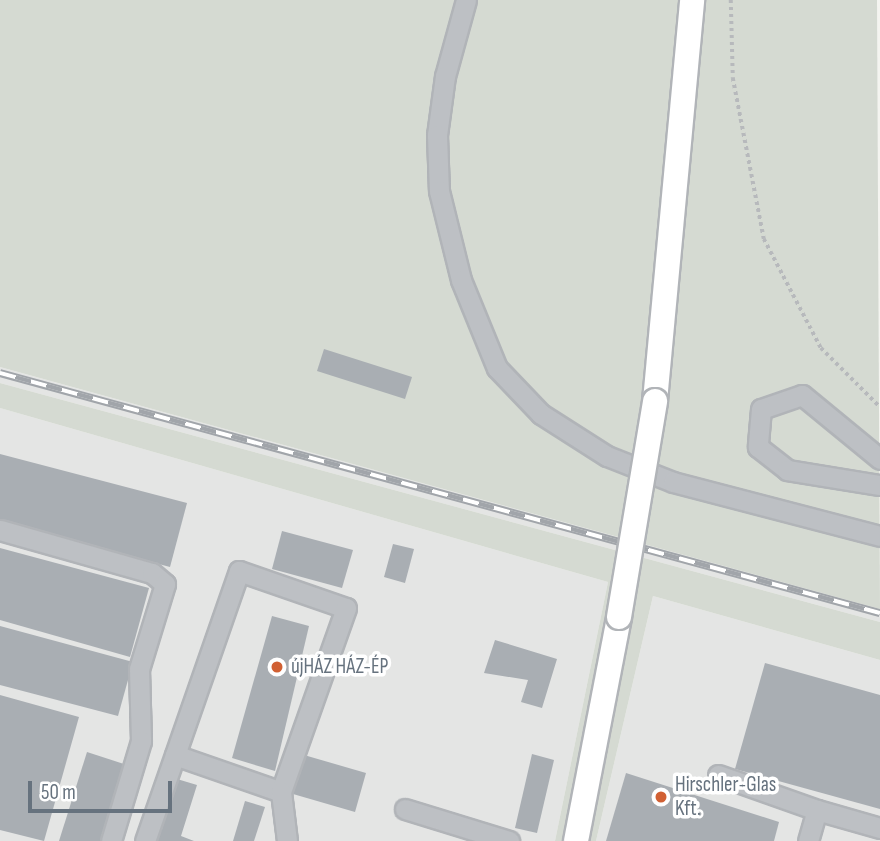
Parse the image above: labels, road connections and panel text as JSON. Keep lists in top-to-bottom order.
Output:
{
  "places": ["újHÁZ HÁZ-ÉP", "Hirschler-Glas Kft."],
  "scale_bar": "50 m"
}
